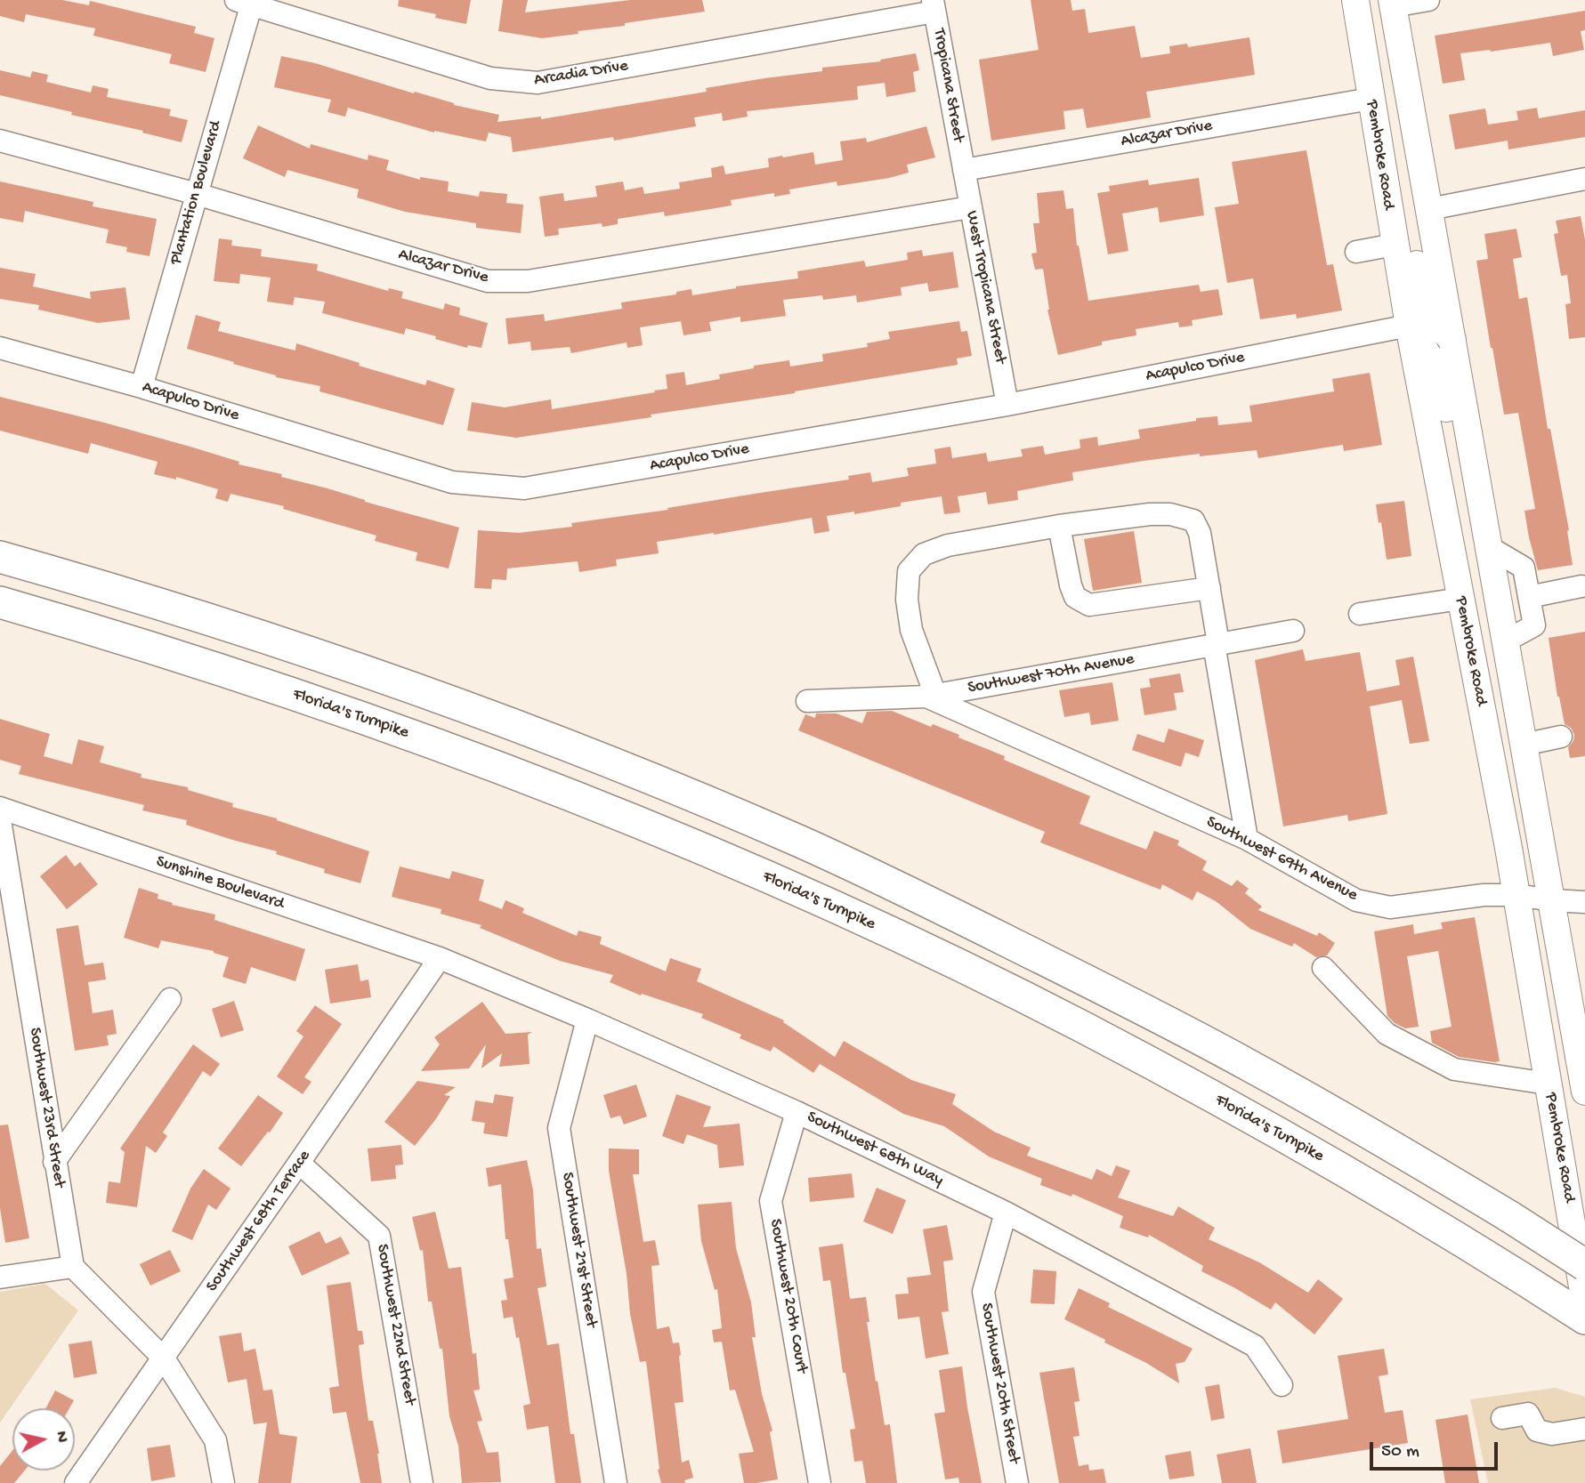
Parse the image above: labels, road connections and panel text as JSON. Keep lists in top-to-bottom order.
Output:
{
  "streets": {
    "highway": ["Florida's Turnpike"],
    "main road": ["Pembroke Road"],
    "street": [
      "Arcadia Drive",
      "Tropicana Street",
      "Alcazar Drive",
      "Plantation Boulevard",
      "West Tropicana Street",
      "Acapulco Drive",
      "Southwest 70th Avenue",
      "Southwest 69th Avenue",
      "Sunshine Boulevard",
      "Southwest 23rd Street",
      "Southwest 68th Way",
      "Southwest 68th Terrace",
      "Southwest 21st Street",
      "Southwest 20th Court",
      "Southwest 22nd Street",
      "Southwest 20th Street"
    ]
  },
  "crossings": [
    ["Arcadia Drive", "Tropicana Street"],
    ["Arcadia Drive", "Plantation Boulevard"],
    ["Tropicana Street", "Alcazar Drive"],
    ["Tropicana Street", "West Tropicana Street"],
    ["Alcazar Drive", "Pembroke Road"],
    ["Alcazar Drive", "Plantation Boulevard"],
    ["Alcazar Drive", "West Tropicana Street"],
    ["Pembroke Road", "Acapulco Drive"],
    ["Pembroke Road", "Southwest 69th Avenue"],
    ["Plantation Boulevard", "Acapulco Drive"],
    ["West Tropicana Street", "Acapulco Drive"],
    ["Southwest 70th Avenue", "Southwest 69th Avenue"],
    ["Sunshine Boulevard", "Southwest 68th Way"],
    ["Sunshine Boulevard", "Southwest 68th Terrace"],
    ["Southwest 68th Way", "Southwest 68th Terrace"],
    ["Southwest 68th Way", "Southwest 21st Street"],
    ["Southwest 68th Way", "Southwest 20th Court"],
    ["Southwest 68th Way", "Southwest 20th Street"],
    ["Southwest 68th Terrace", "Southwest 22nd Street"]
  ],
  "scale_bar": "50 m",
  "north": "right"
}
